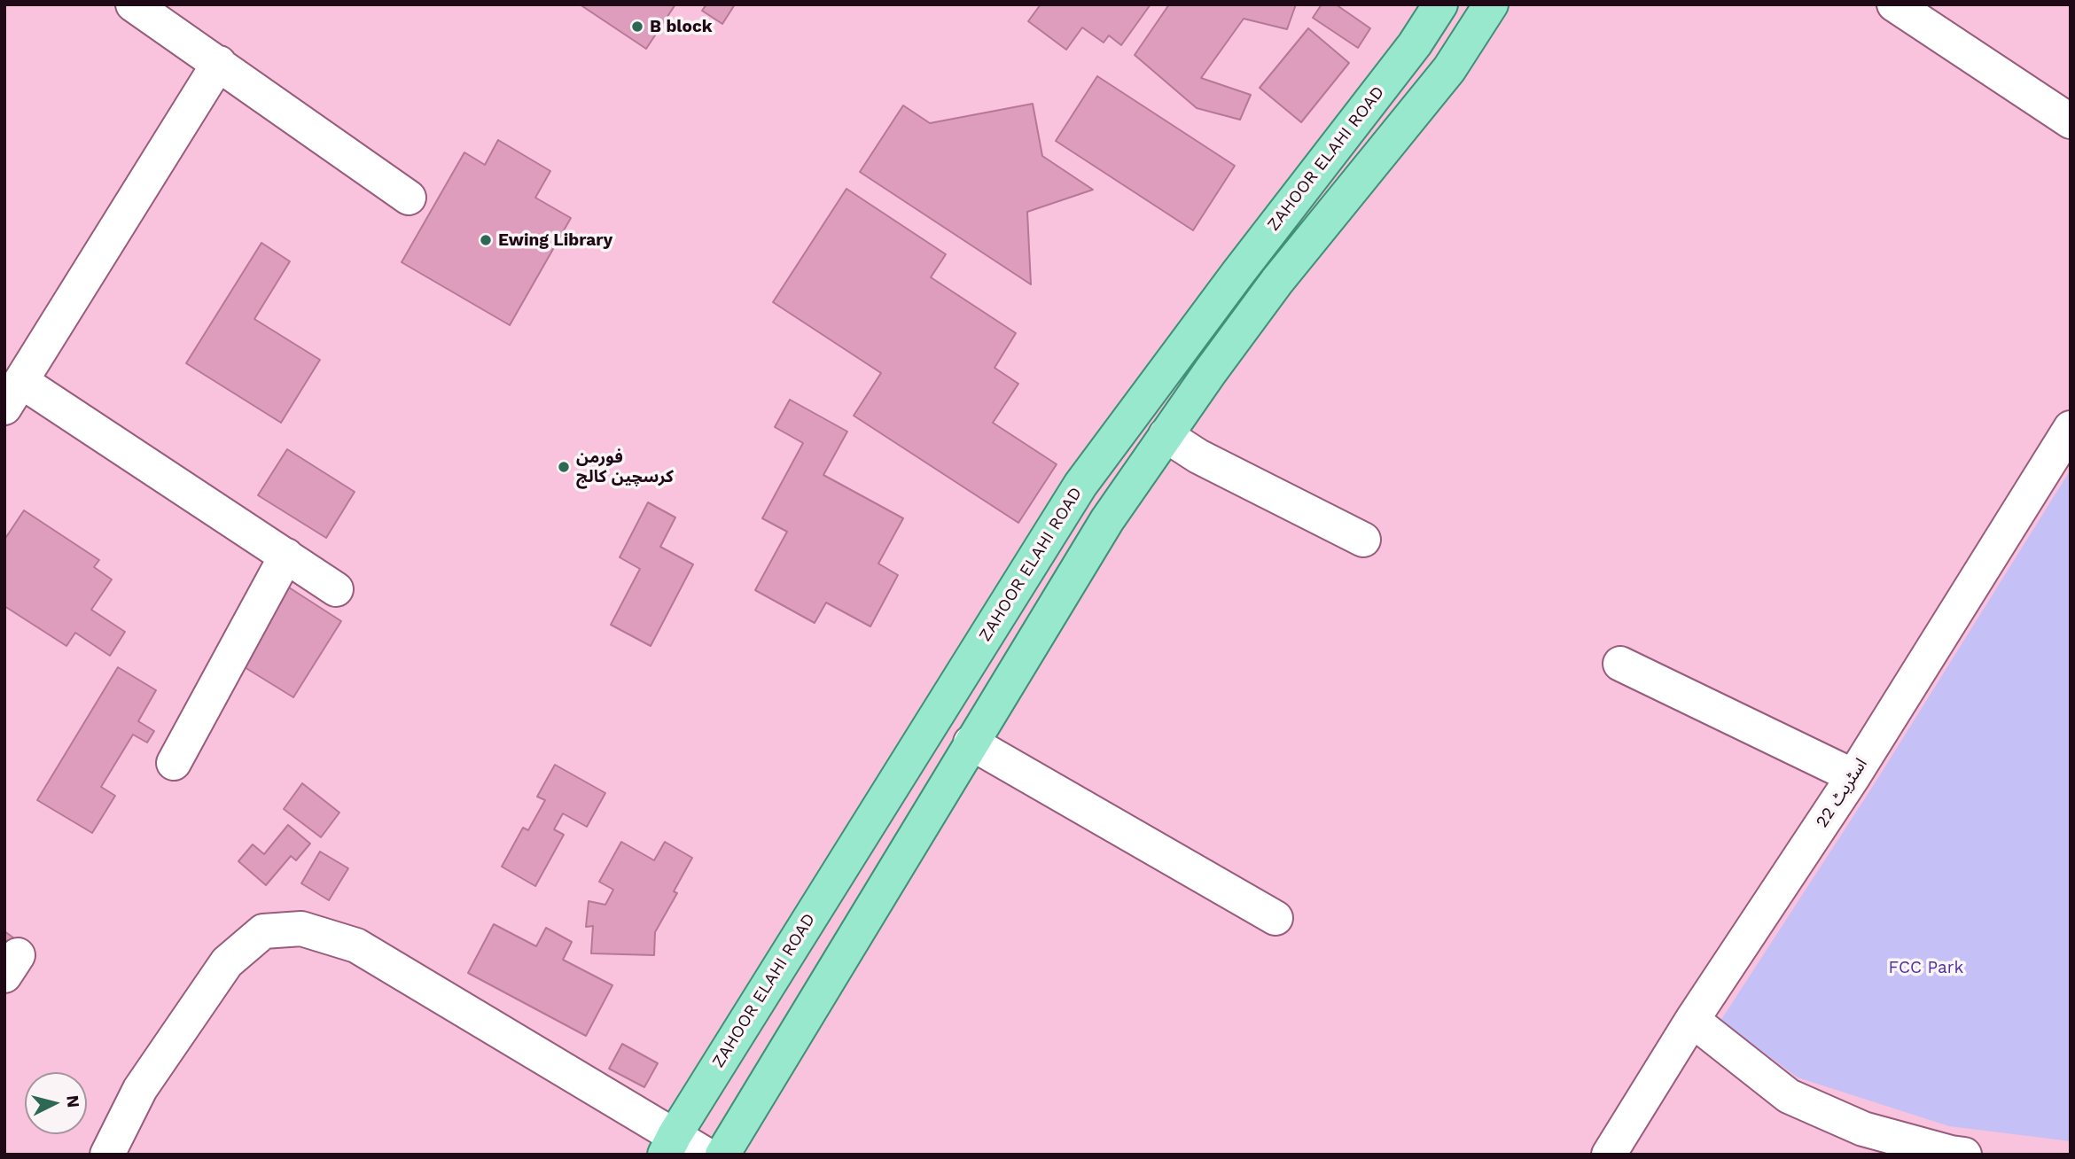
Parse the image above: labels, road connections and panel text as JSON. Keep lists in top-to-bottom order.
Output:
{
  "streets": {
    "main road": ["ZAHOOR ELAHI ROAD"],
    "street": ["اسٹریٹ 22"]
  },
  "parks": ["FCC Park"],
  "places": ["B block", "Ewing Library", "فورمن کرسچین کالج"],
  "north": "right"
}
